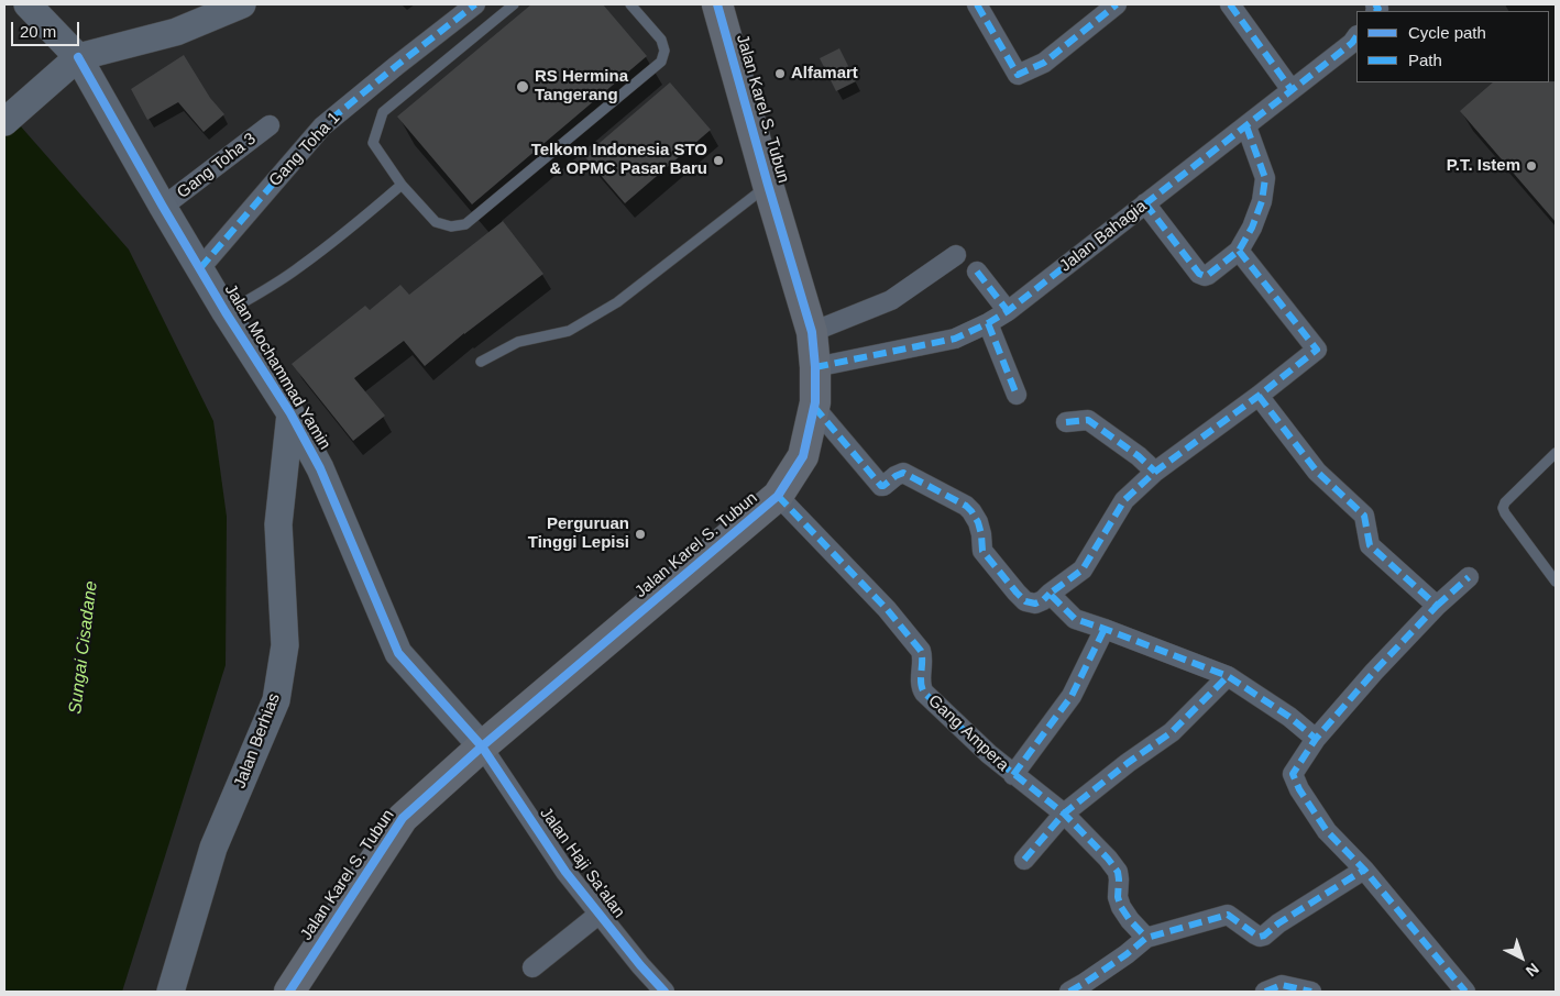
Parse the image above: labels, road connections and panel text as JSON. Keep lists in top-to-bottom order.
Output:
{
  "streets": {
    "highway": ["Jalan Karel S. Tubun"],
    "street": [
      "Gang Toha 1",
      "Gang Toha 3",
      "Jalan Bahagia",
      "Jalan Mochammad Yamin",
      "Gang Ampera",
      "Jalan Berhias",
      "Jalan Haji Sa'alan"
    ]
  },
  "crossings": [
    ["Jalan Karel S. Tubun", "Jalan Bahagia"],
    ["Jalan Karel S. Tubun", "Jalan Mochammad Yamin"],
    ["Jalan Karel S. Tubun", "Gang Ampera"],
    ["Jalan Karel S. Tubun", "Jalan Haji Sa'alan"],
    ["Gang Toha 1", "Jalan Mochammad Yamin"],
    ["Gang Toha 3", "Jalan Mochammad Yamin"],
    ["Jalan Mochammad Yamin", "Jalan Berhias"],
    ["Jalan Mochammad Yamin", "Jalan Haji Sa'alan"]
  ],
  "water": ["Sungai Cisadane"],
  "places": [
    "Alfamart",
    "RS Hermina Tangerang",
    "Telkom Indonesia STO & OPMC Pasar Baru",
    "P.T. Istem",
    "Perguruan Tinggi Lepisi"
  ],
  "legend": ["Cycle path", "Path"],
  "scale_bar": "20 m",
  "north": "bottom right"
}
